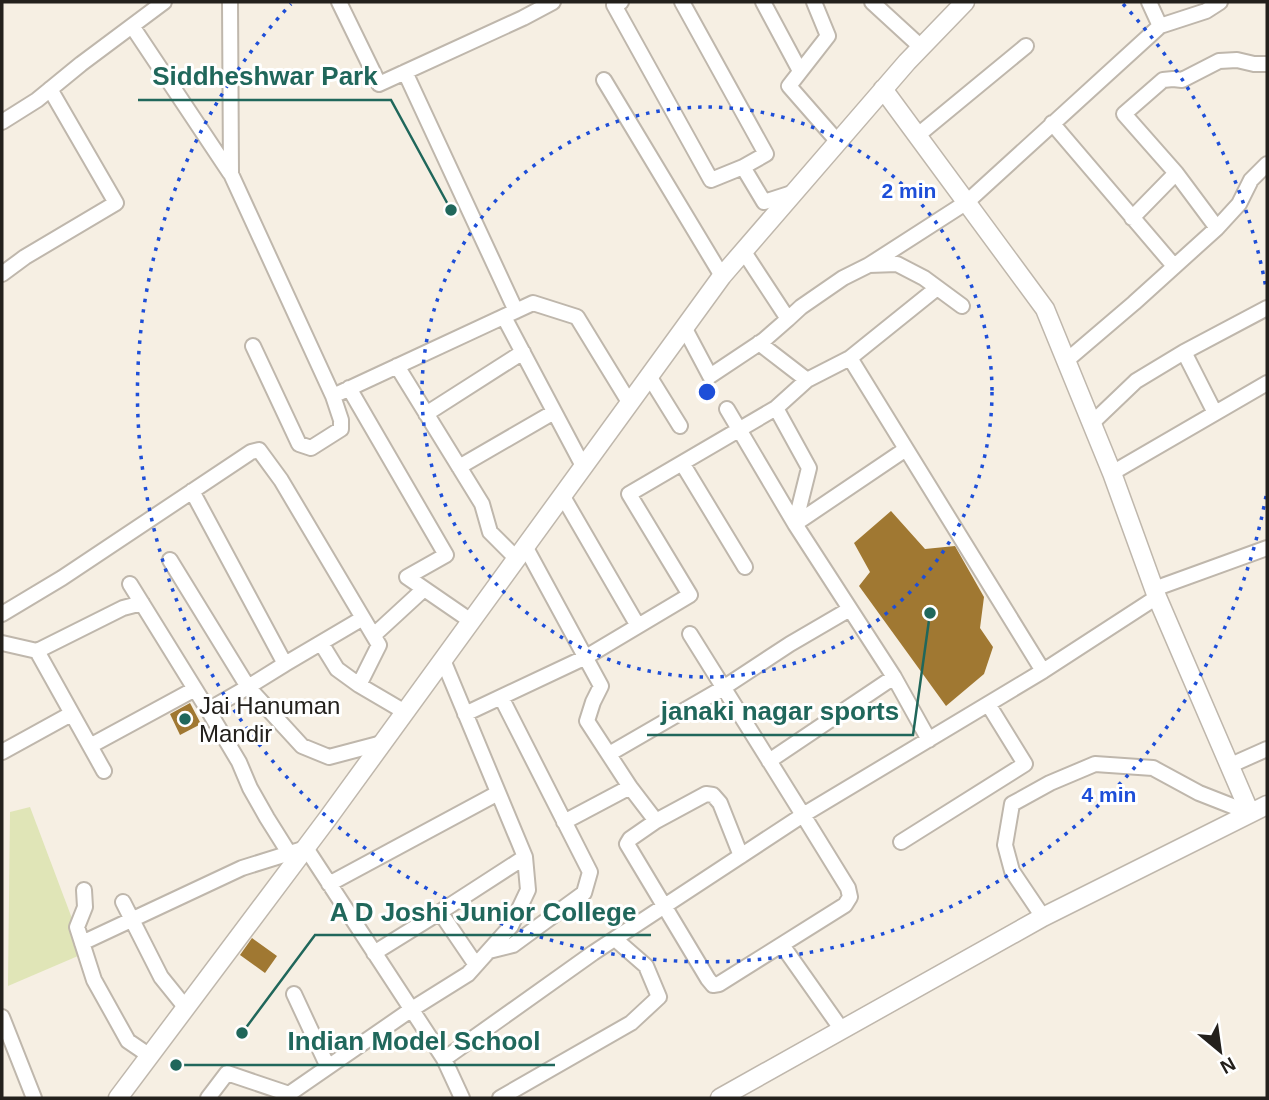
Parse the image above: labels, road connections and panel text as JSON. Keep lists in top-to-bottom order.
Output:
{
  "places": [
    "Siddheshwar Park",
    "janaki nagar sports",
    "Jai Hanuman Mandir",
    "A D Joshi Junior College",
    "Indian Model School"
  ],
  "north": "bottom right",
  "rings": ["2 min", "4 min"]
}
